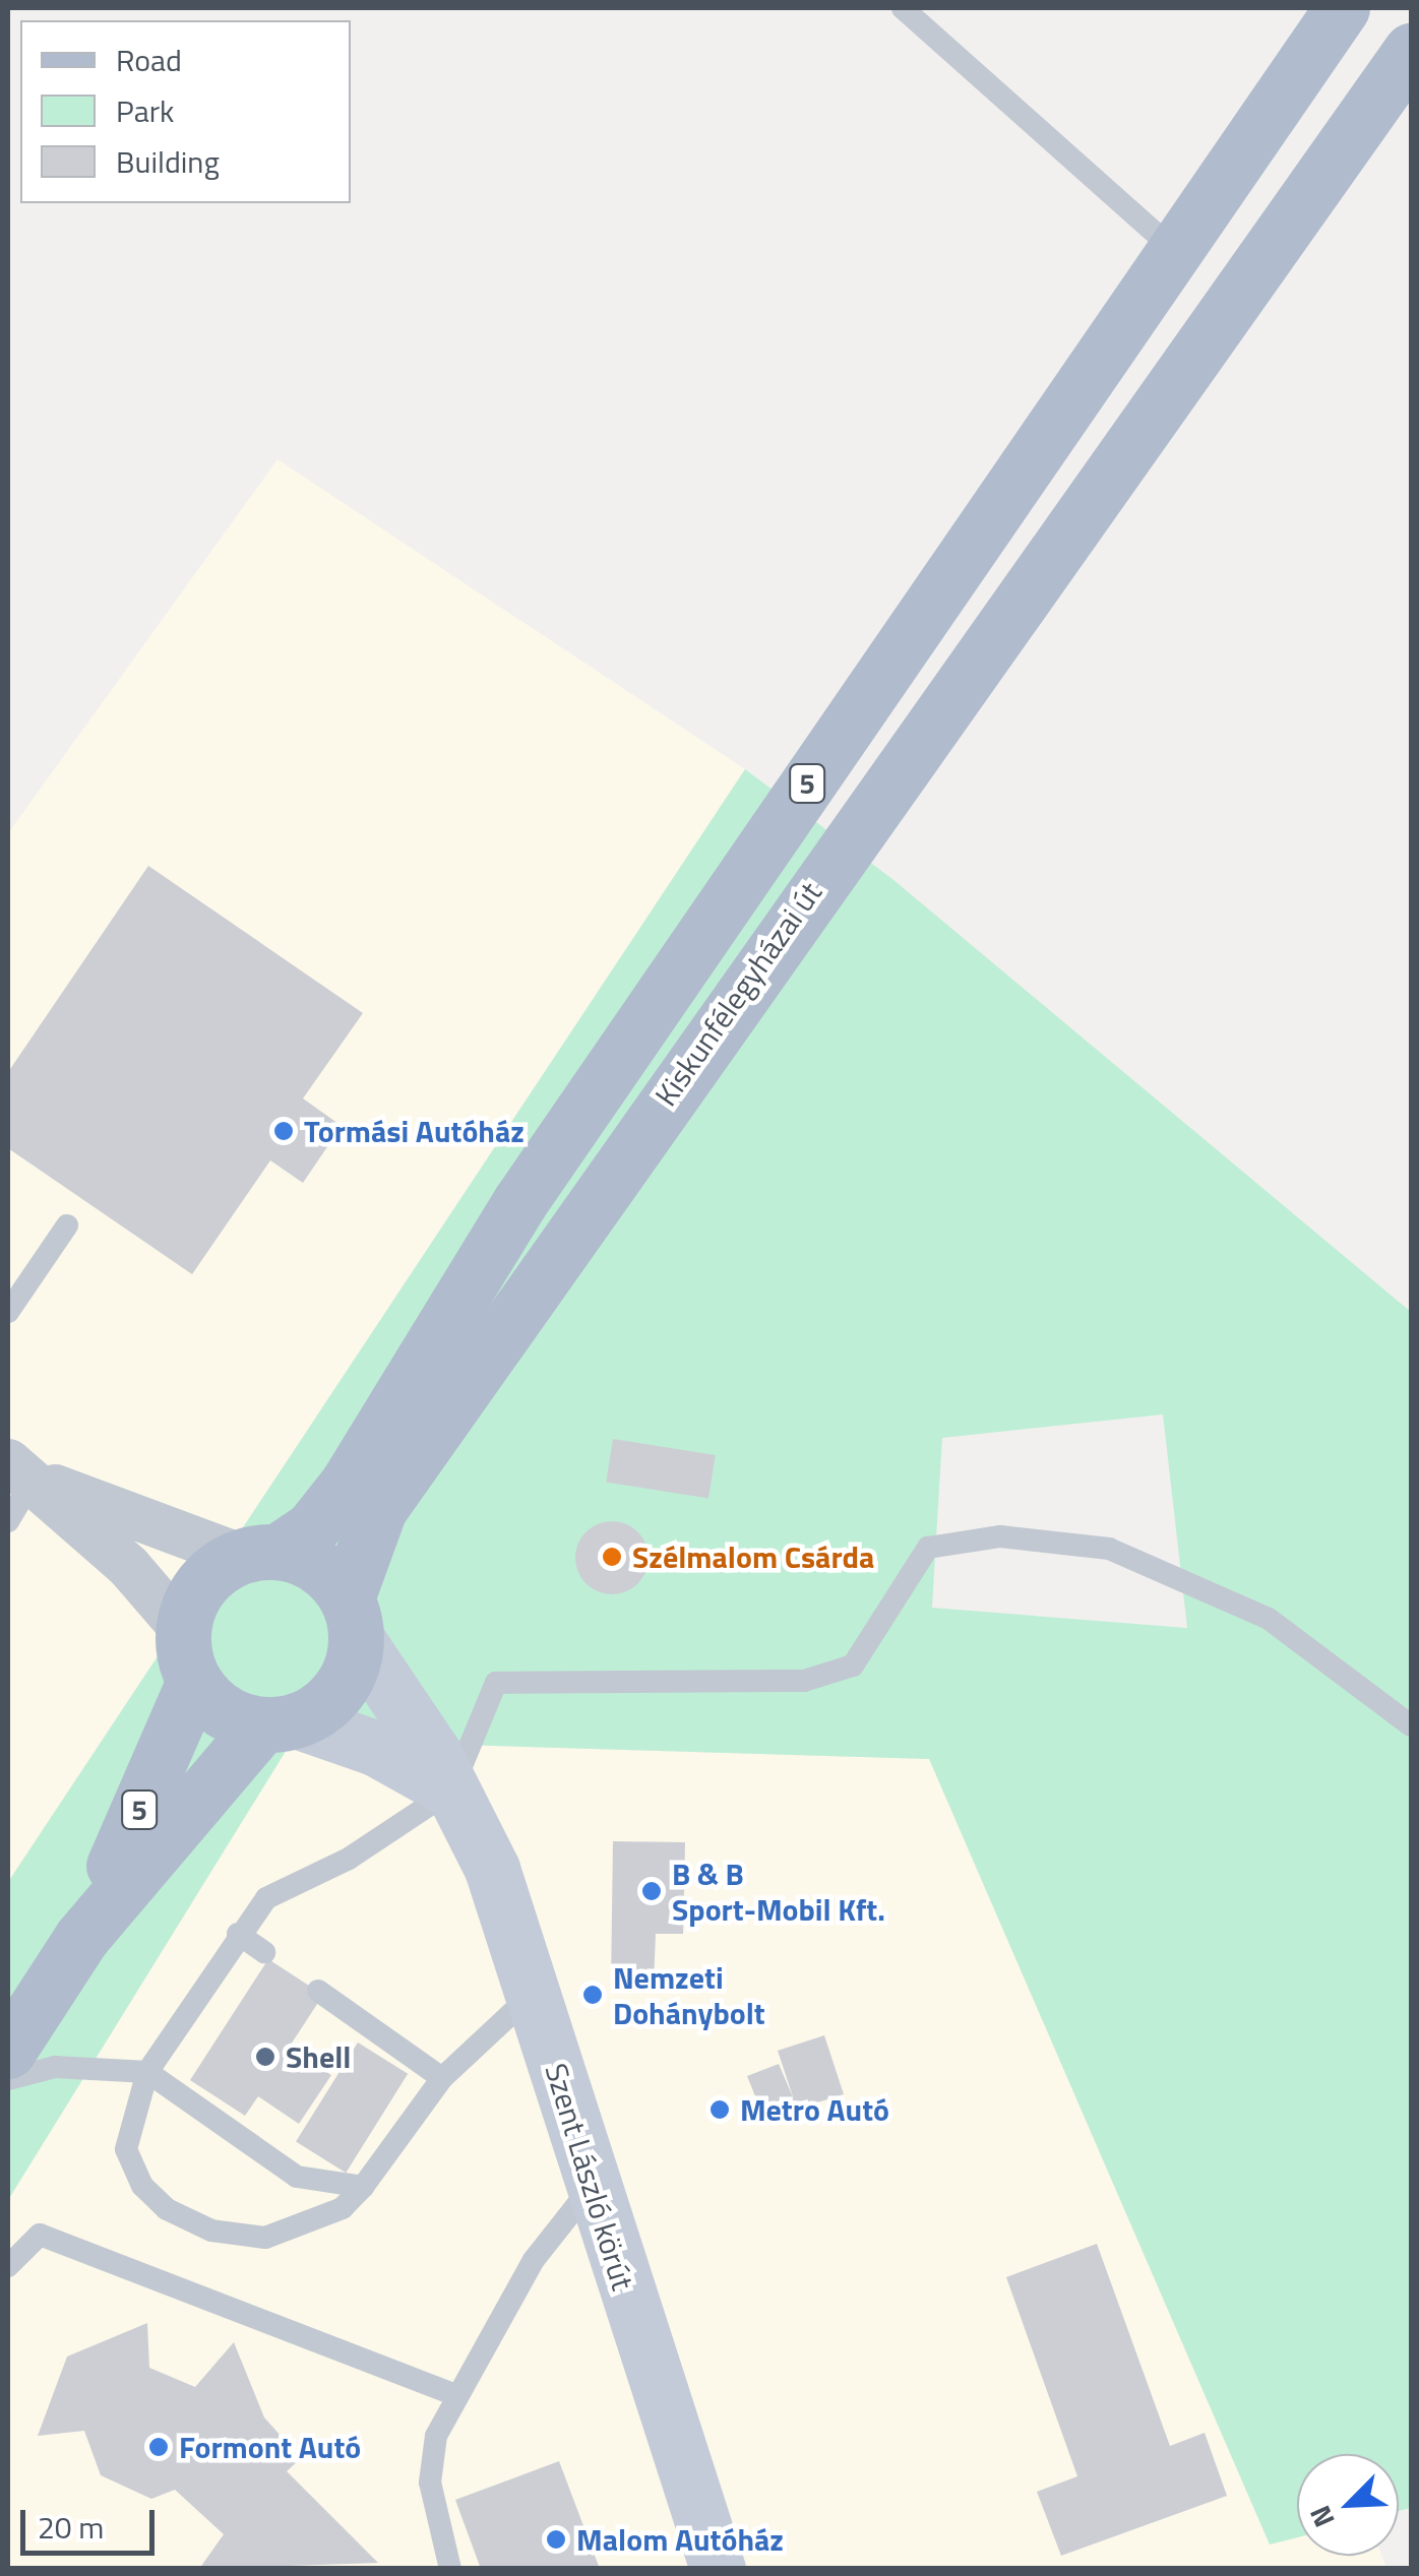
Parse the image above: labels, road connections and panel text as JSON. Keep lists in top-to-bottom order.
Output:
{
  "streets": {
    "main road": ["5", "Kiskunfélegyházai út"],
    "street": ["Szent László körút"]
  },
  "crossings": [
    ["5", "Kiskunfélegyházai út"],
    ["5", "Szent László körút"],
    ["Kiskunfélegyházai út", "Szent László körút"]
  ],
  "places": [
    "Tormási Autóház",
    "Szélmalom Csárda",
    "B & B Sport-Mobil Kft.",
    "Nemzeti Dohánybolt",
    "Shell",
    "Metro Autó",
    "Formont Autó",
    "Malom Autóház"
  ],
  "legend": ["Road", "Park", "Building"],
  "scale_bar": "20 m",
  "north": "bottom left"
}
